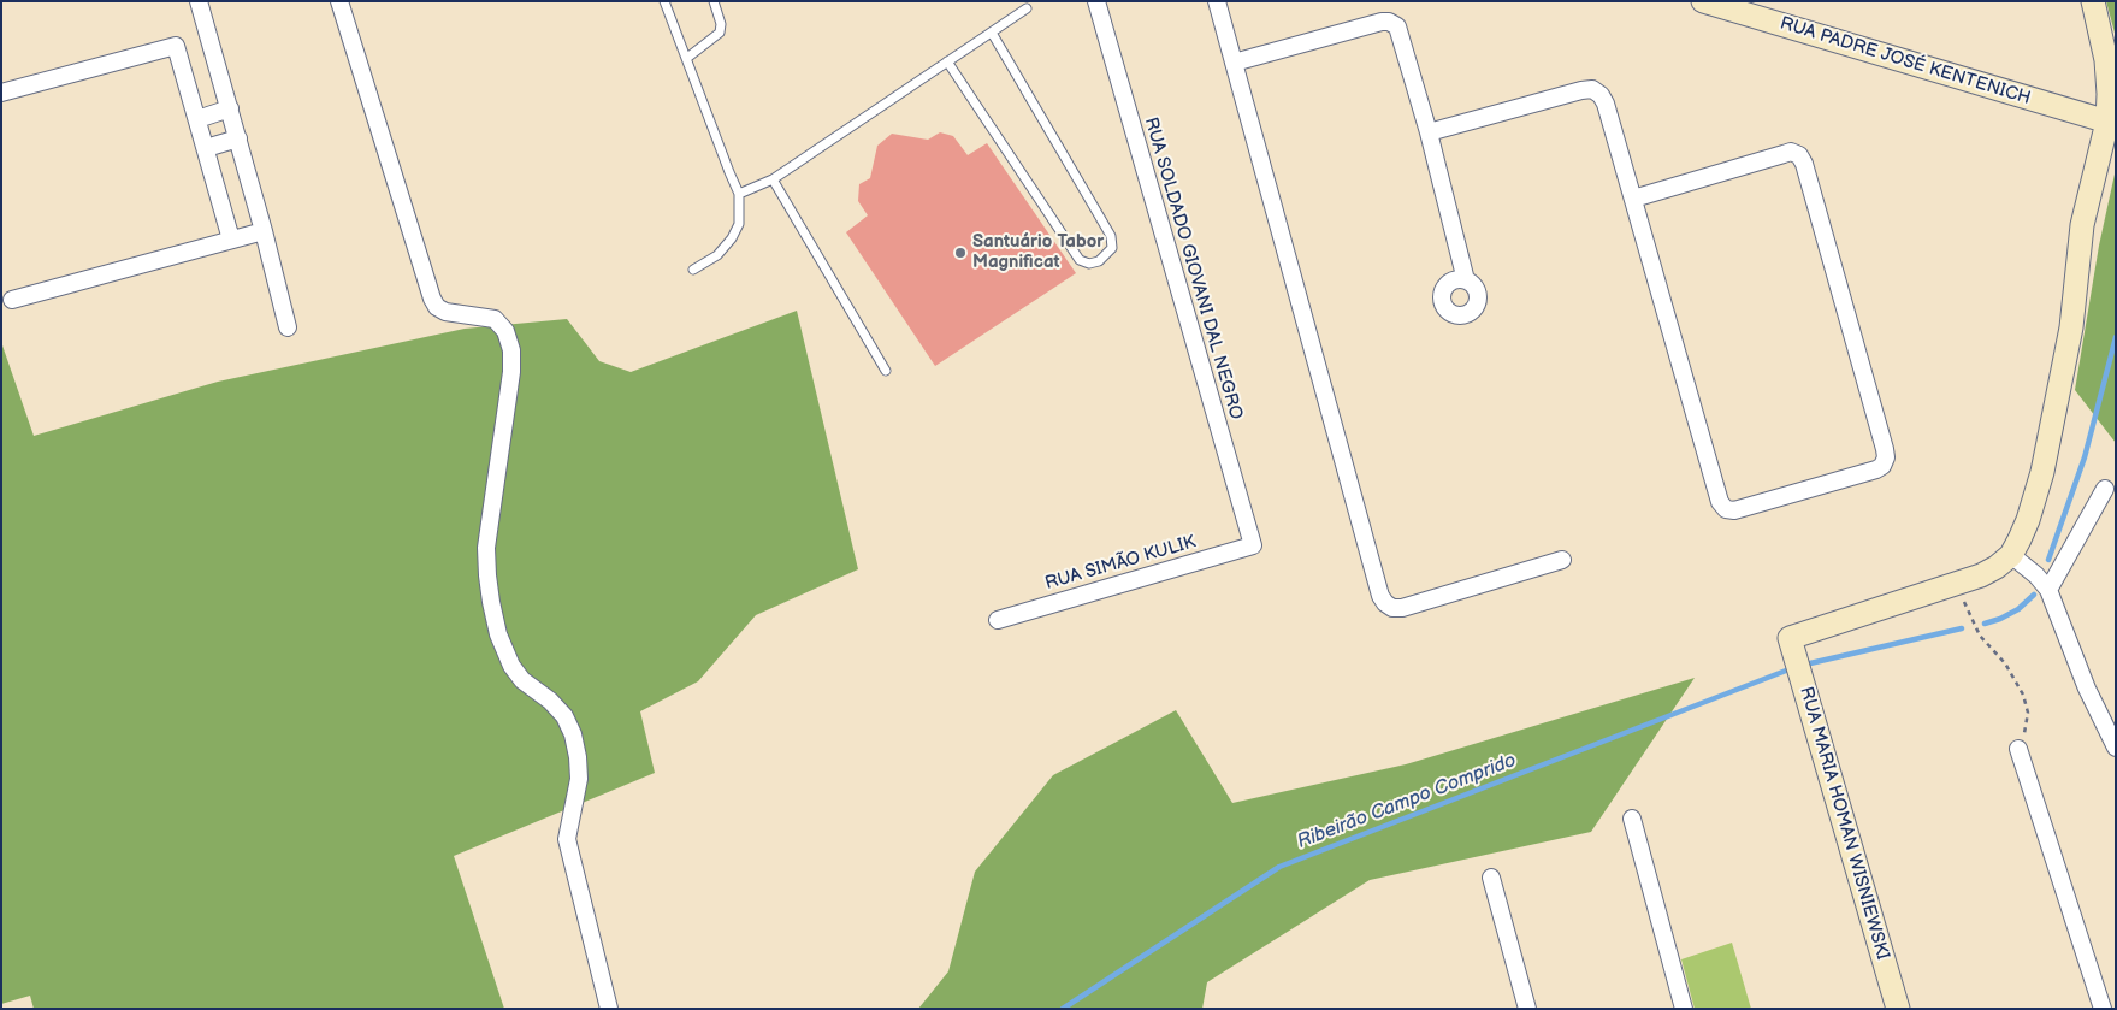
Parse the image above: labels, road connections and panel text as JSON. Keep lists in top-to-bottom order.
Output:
{
  "streets": {
    "street": [
      "RUA PADRE JOSÉ KENTENICH",
      "RUA SOLDADO GIOVANI DAL NEGRO",
      "RUA SIMÃO KULIK",
      "RUA MARIA HOMAN WISNIEWSKI"
    ]
  },
  "crossings": [
    ["RUA SOLDADO GIOVANI DAL NEGRO", "RUA SIMÃO KULIK"]
  ],
  "water": ["Ribeirão Campo Comprido"],
  "places": ["Santuário Tabor Magnificat"]
}
